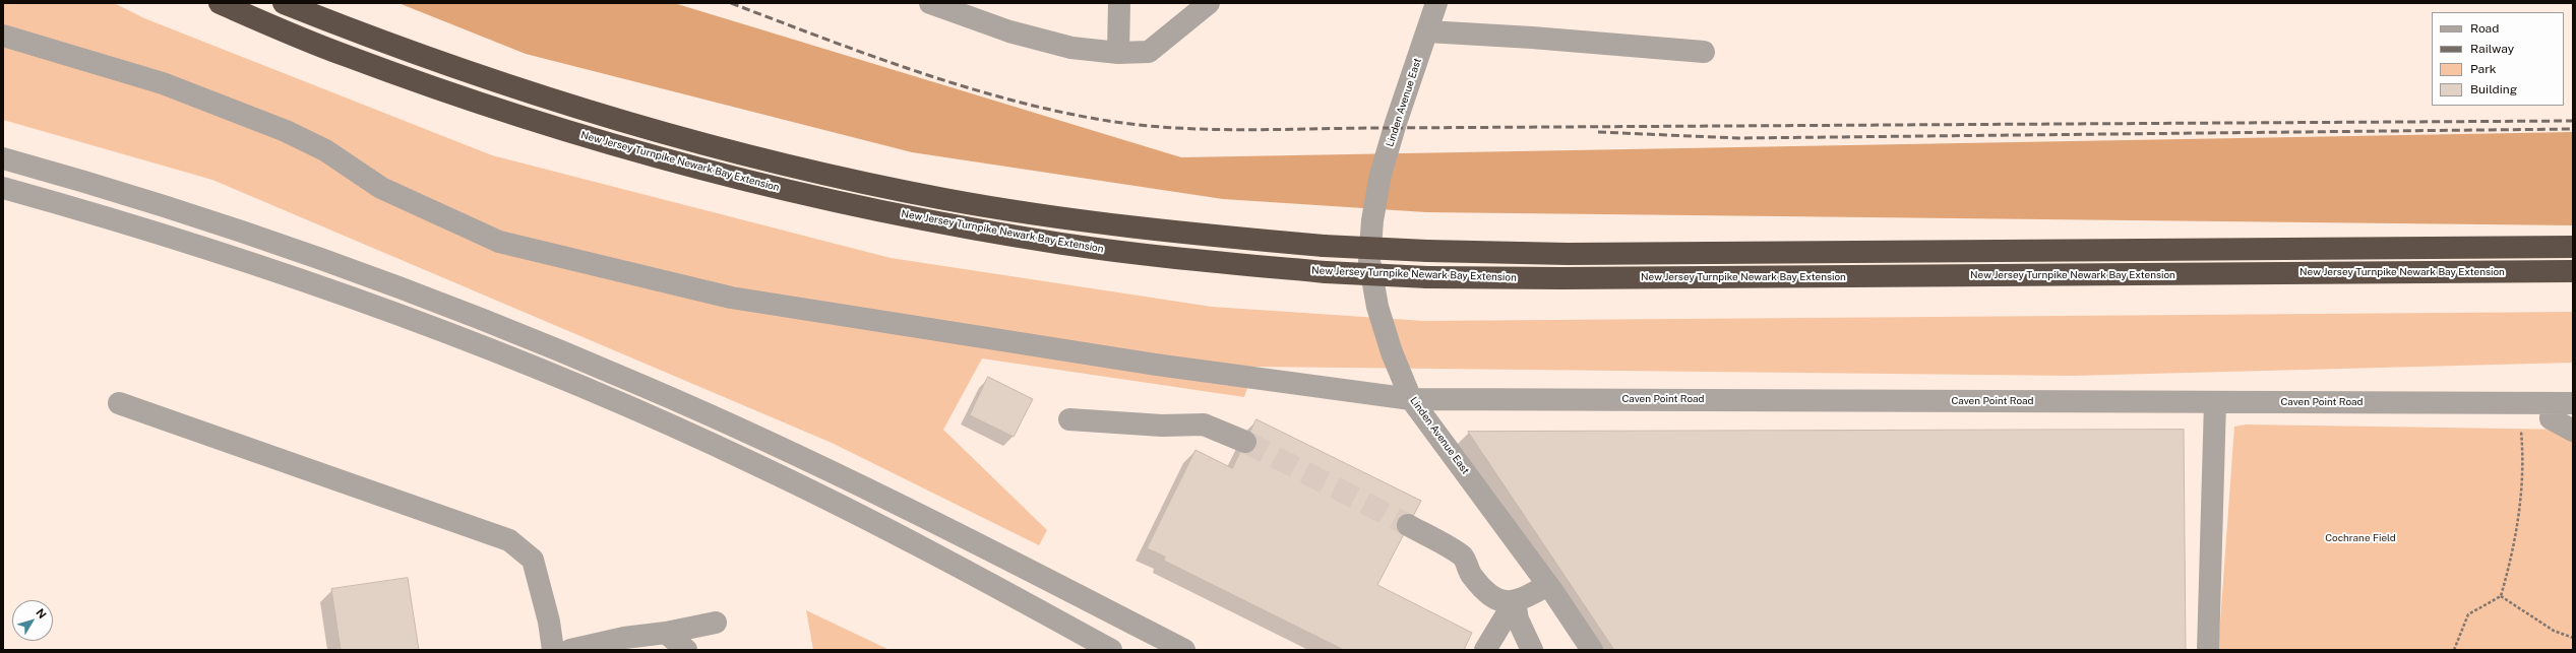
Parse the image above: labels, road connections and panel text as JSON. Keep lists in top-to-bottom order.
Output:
{
  "streets": {
    "highway": ["New Jersey Turnpike Newark Bay Extension"],
    "street": ["Linden Avenue East", "Caven Point Road"]
  },
  "crossings": [
    ["Linden Avenue East", "Caven Point Road"]
  ],
  "parks": ["Cochrane Field"],
  "legend": [
    "Road",
    "Railway",
    "Park",
    "Building"
  ],
  "north": "top right"
}
